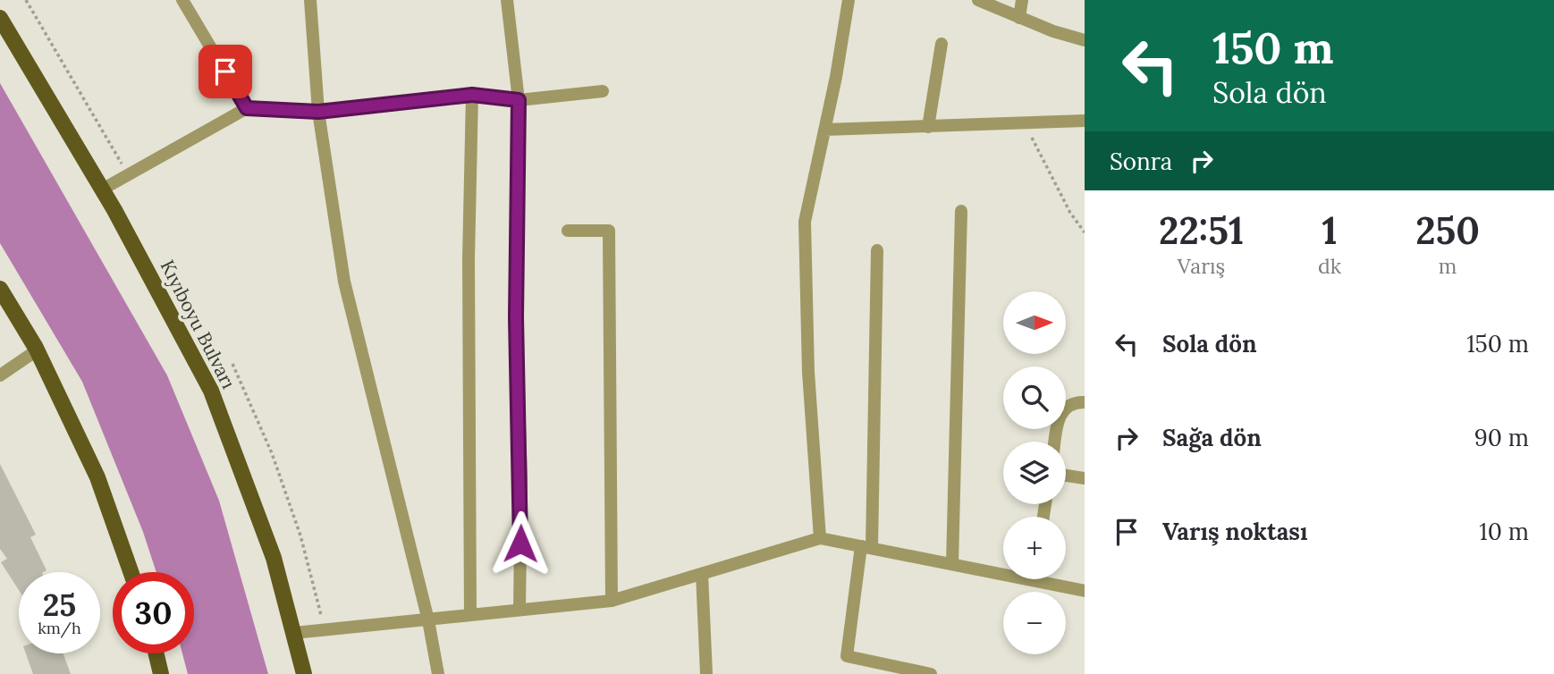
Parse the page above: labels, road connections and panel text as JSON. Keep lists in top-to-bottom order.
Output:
{
  "streets": {
    "main road": ["Kıyıboyu Bulvarı"]
  },
  "north": "right",
  "page": {
    "turn": ["150 m", "Sola dön"],
    "then": "Sonra",
    "eta": [
      "22:51",
      "Varış",
      "1",
      "dk",
      "250",
      "m"
    ],
    "map_buttons": ["+", "−"],
    "list": [
      {
        "name": "Sola dön",
        "value": "150 m"
      },
      {
        "name": "Sağa dön",
        "value": "90 m"
      },
      {
        "name": "Varış noktası",
        "value": "10 m"
      }
    ],
    "speed": "25 km/h",
    "limit": "30"
  }
}
